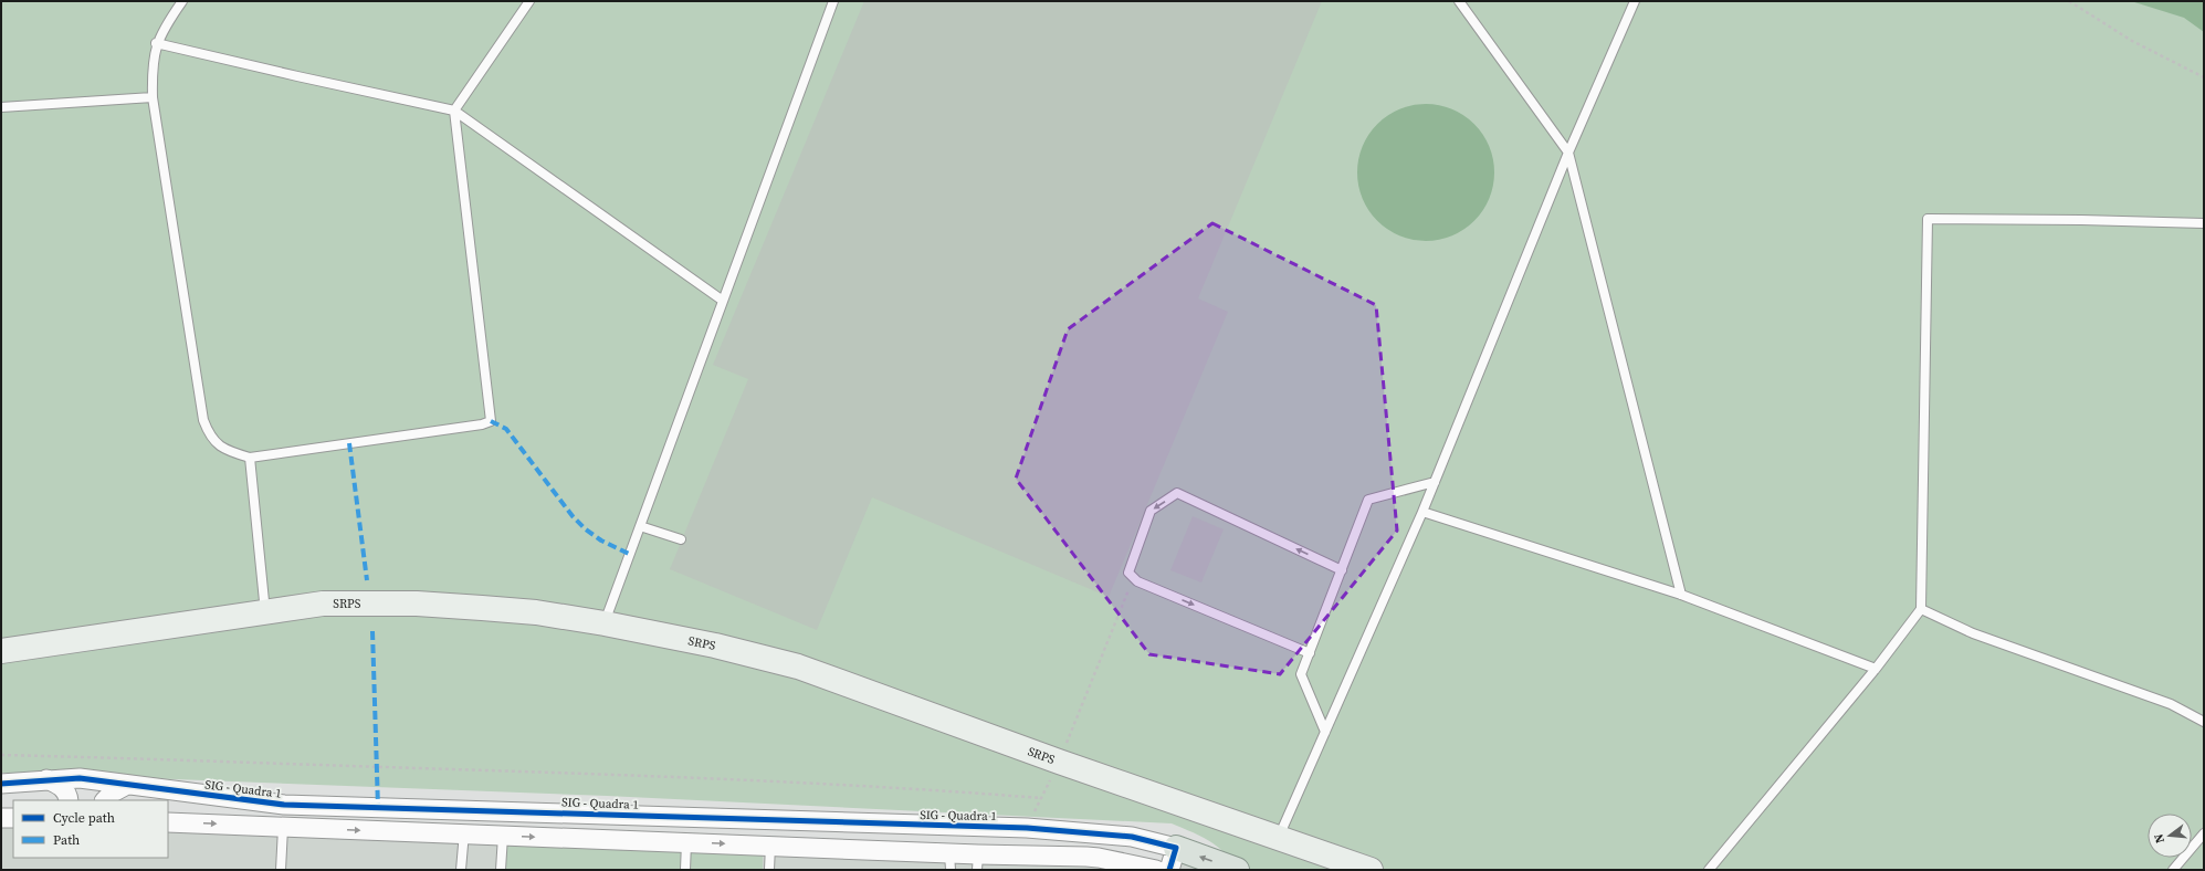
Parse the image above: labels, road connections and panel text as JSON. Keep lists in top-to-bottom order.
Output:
{
  "streets": {
    "main road": ["SRPS"],
    "street": ["SIG - Quadra 1"]
  },
  "legend": ["Cycle path", "Path"],
  "north": "left"
}
